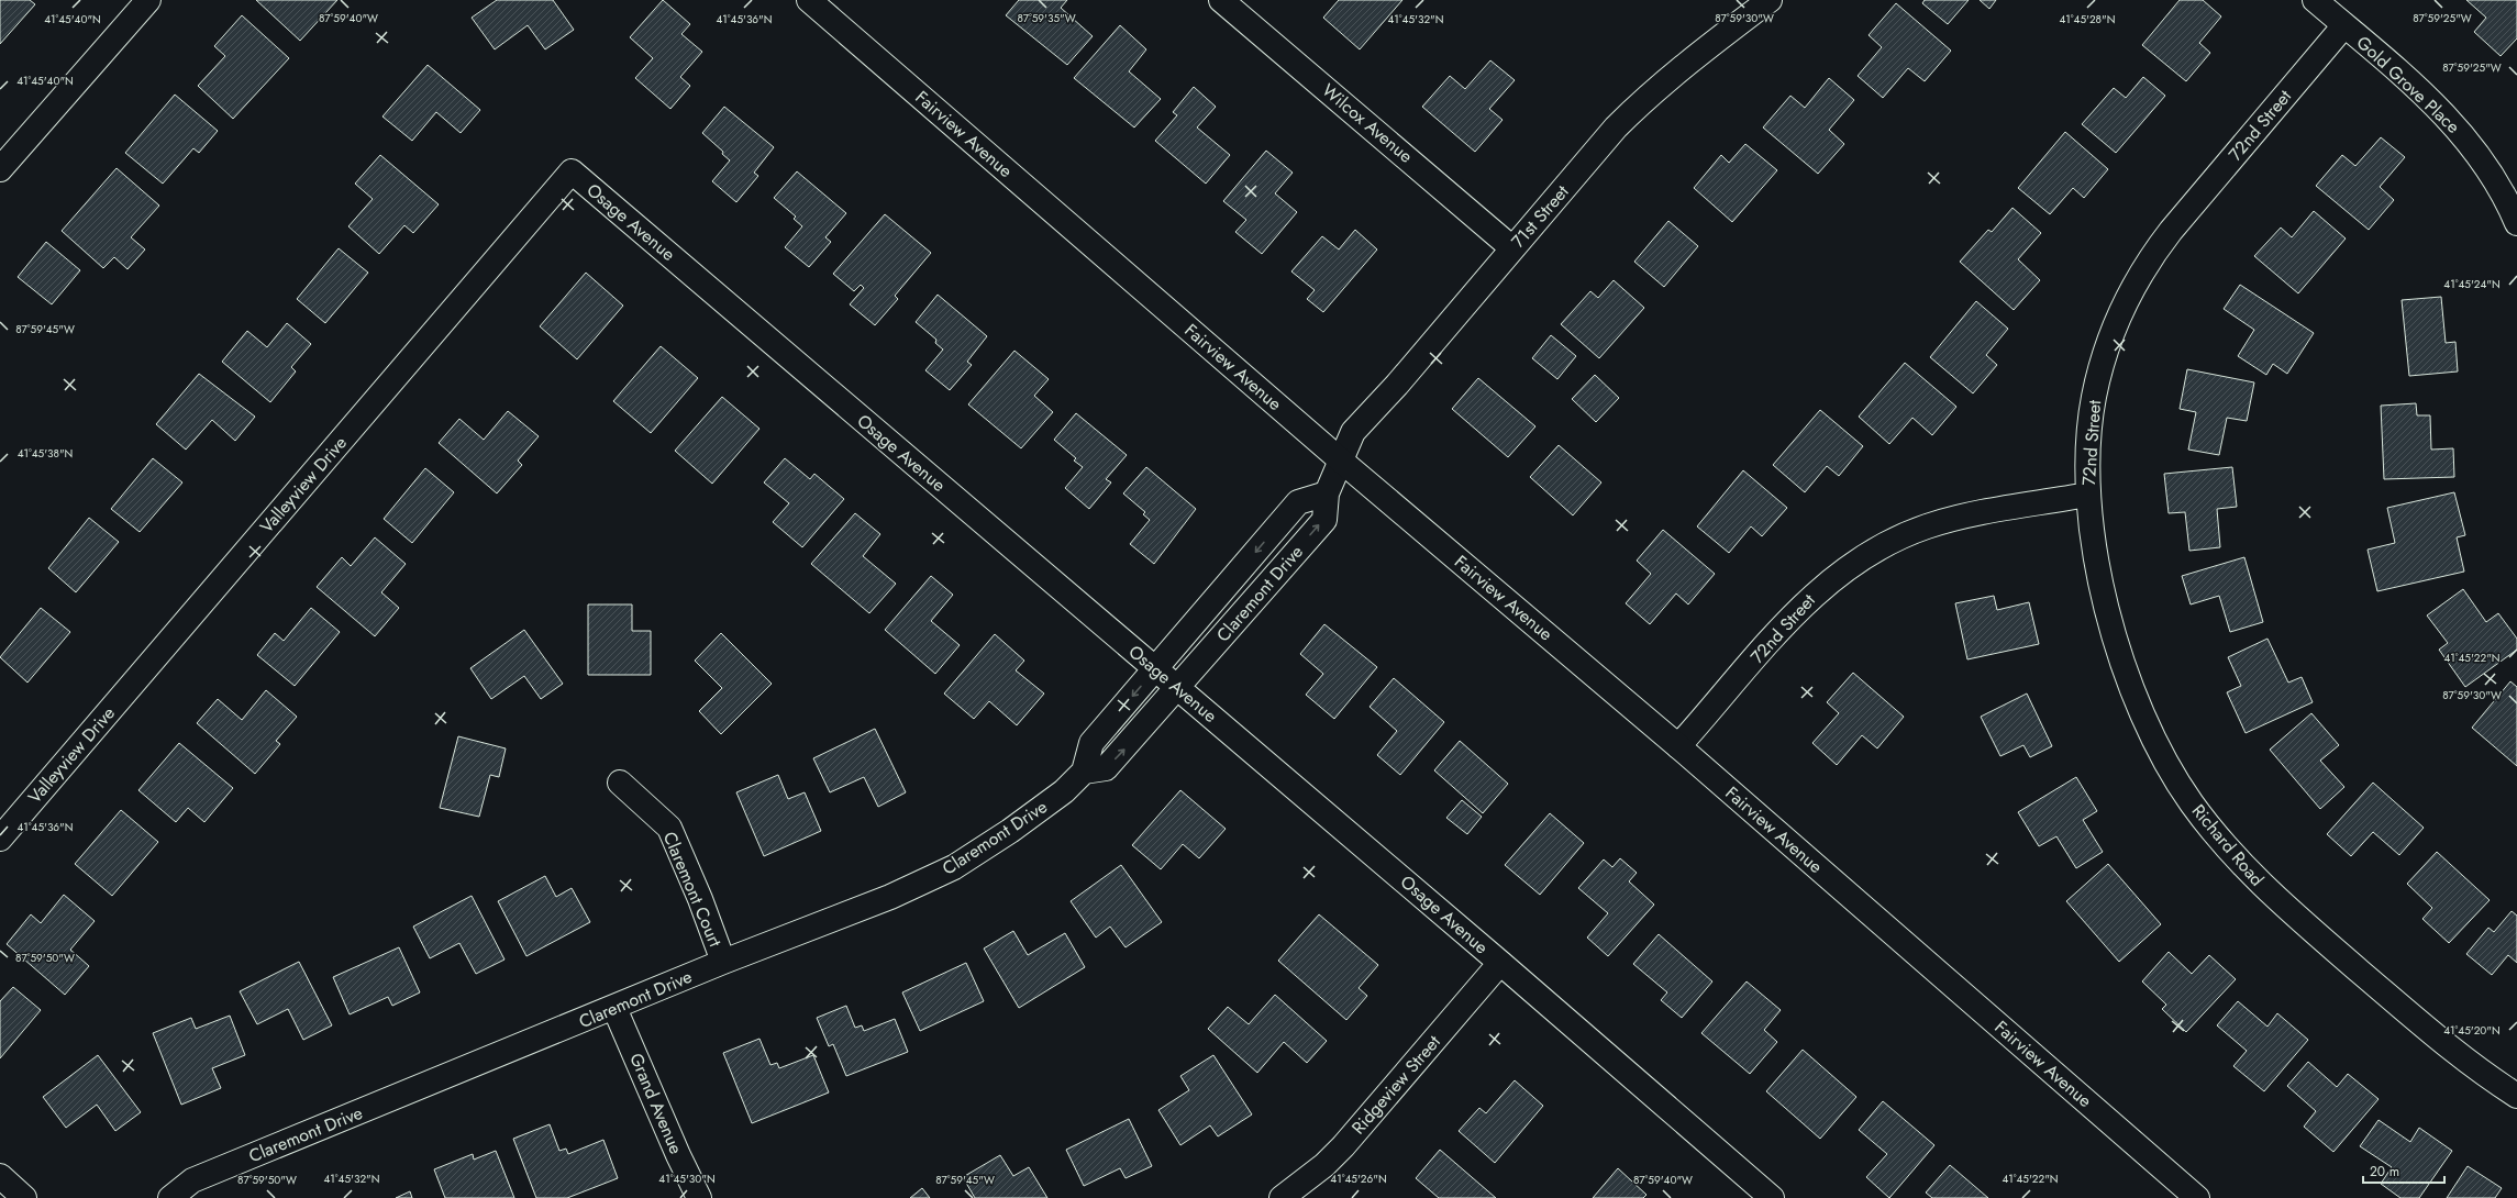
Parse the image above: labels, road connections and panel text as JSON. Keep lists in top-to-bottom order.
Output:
{
  "streets": {
    "street": [
      "Gold Grove Place",
      "Wilcox Avenue",
      "72nd Street",
      "Fairview Avenue",
      "71st Street",
      "Osage Avenue",
      "Valleyview Drive",
      "Claremont Drive",
      "Richard Road",
      "Claremont Court",
      "Ridgeview Street",
      "Grand Avenue"
    ]
  },
  "crossings": [
    ["Gold Grove Place", "72nd Street"],
    ["Wilcox Avenue", "71st Street"],
    ["72nd Street", "Fairview Avenue"],
    ["72nd Street", "Richard Road"],
    ["Fairview Avenue", "71st Street"],
    ["Fairview Avenue", "Claremont Drive"],
    ["71st Street", "Claremont Drive"],
    ["Osage Avenue", "Valleyview Drive"],
    ["Osage Avenue", "Claremont Drive"],
    ["Osage Avenue", "Ridgeview Street"],
    ["Claremont Drive", "Claremont Court"],
    ["Claremont Drive", "Grand Avenue"]
  ],
  "scale_bar": "20 m",
  "coordinates": [
    "87°59'40\"W",
    "87°59'35\"W",
    "87°59'30\"W",
    "87°59'25\"W",
    "41°45'40\"N",
    "41°45'36\"N",
    "41°45'32\"N",
    "41°45'28\"N",
    "41°45'24\"N",
    "87°59'45\"W",
    "41°45'38\"N",
    "41°45'22\"N",
    "87°59'50\"W",
    "41°45'20\"N",
    "41°45'30\"N",
    "41°45'26\"N"
  ]
}
